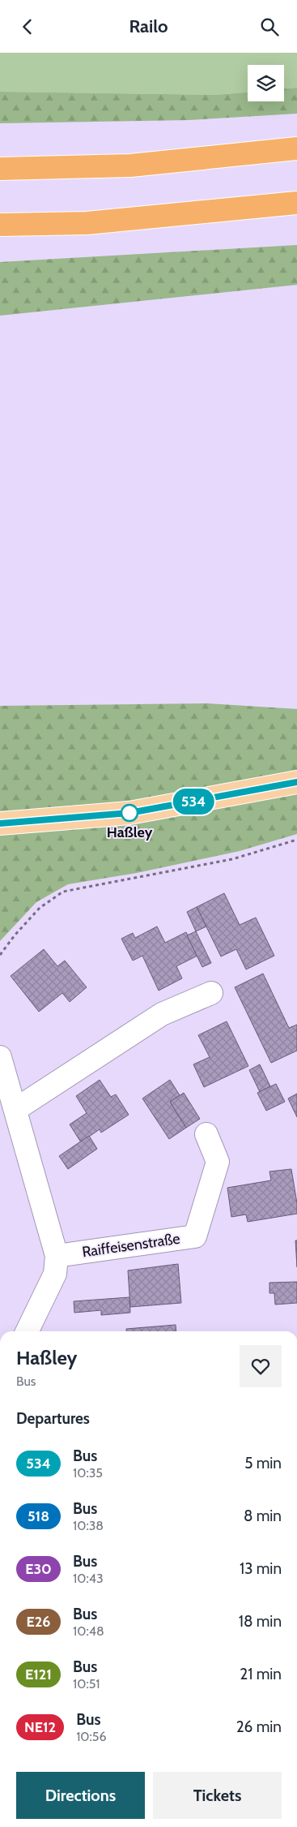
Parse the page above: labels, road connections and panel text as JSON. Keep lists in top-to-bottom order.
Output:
{
  "streets": {
    "street": ["Raiffeisenstraße"]
  },
  "places": ["Haßley"],
  "lines": ["bus line 534"],
  "page": {
    "header": "Railo",
    "on_map": "534",
    "heading": [
      ["Haßley", "Bus"],
      "Departures"
    ],
    "list": [
      {
        "mark": "534",
        "name": "Bus",
        "note": "10:35",
        "value": "5 min"
      },
      {
        "mark": "518",
        "name": "Bus",
        "note": "10:38",
        "value": "8 min"
      },
      {
        "mark": "E30",
        "name": "Bus",
        "note": "10:43",
        "value": "13 min"
      },
      {
        "mark": "E26",
        "name": "Bus",
        "note": "10:48",
        "value": "18 min"
      },
      {
        "mark": "E121",
        "name": "Bus",
        "note": "10:51",
        "value": "21 min"
      },
      {
        "mark": "NE12",
        "name": "Bus",
        "note": "10:56",
        "value": "26 min"
      }
    ],
    "buttons": ["Directions", "Tickets"]
  }
}
